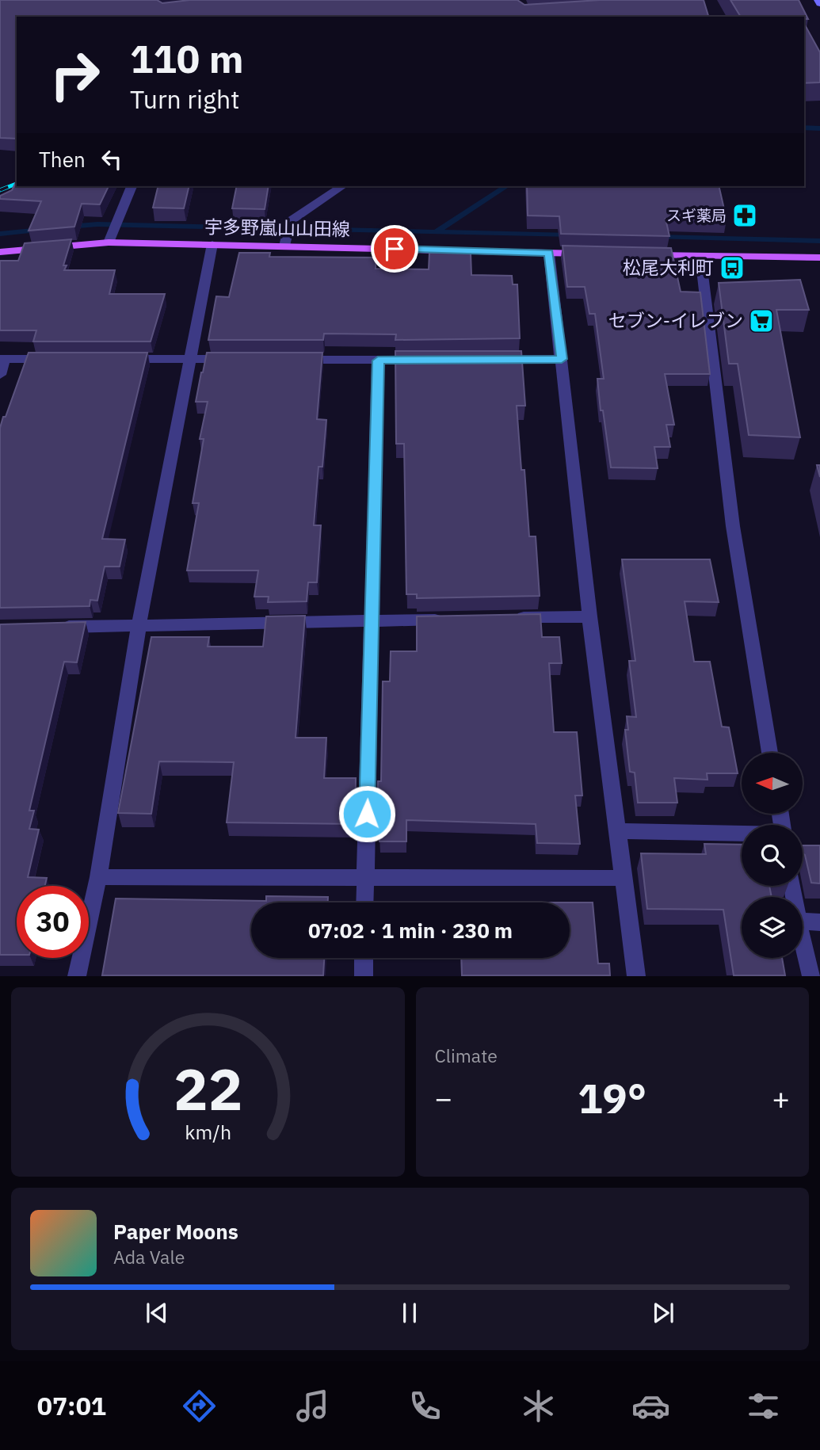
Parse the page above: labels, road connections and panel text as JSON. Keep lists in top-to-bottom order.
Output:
{
  "streets": {
    "main road": ["宇多野嵐山山田線"]
  },
  "places": {
    "pharmacy": ["スギ薬局"],
    "bus stop": ["松尾大利町"],
    "supermarket": ["セブン-イレブン"]
  },
  "north": "left",
  "page": {
    "turn": ["110 m", "Turn right"],
    "then": "Then",
    "limit": "30",
    "trip": "07:02 · 1 min · 230 m",
    "tile": "Climate",
    "heat": ["−", "19°", "+"],
    "song": ["Paper Moons", "Ada Vale"],
    "tabs": "07:01",
    "gauge": ["22", "km/h"]
  }
}
